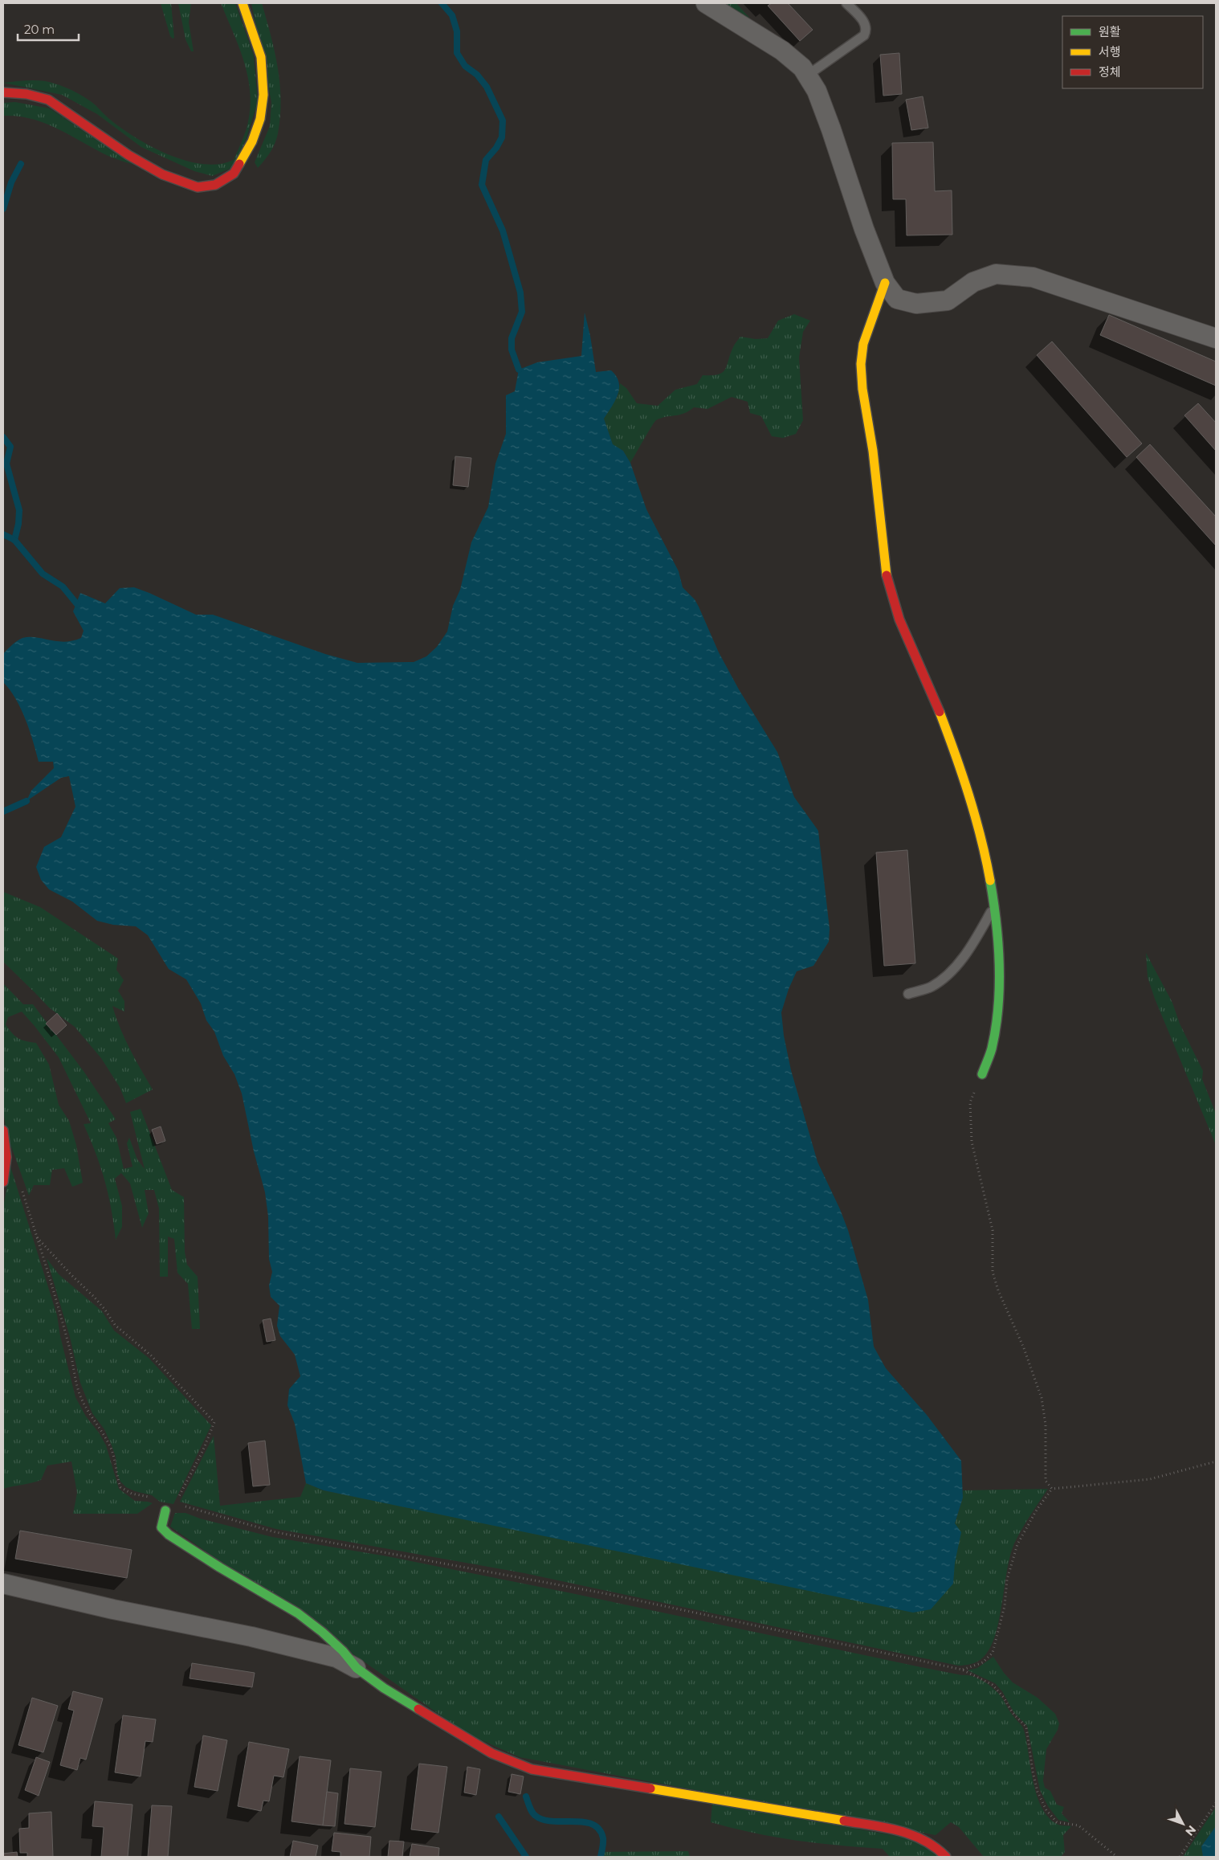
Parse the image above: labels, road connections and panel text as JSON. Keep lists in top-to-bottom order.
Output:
{
  "legend": ["원활", "서행", "정체"],
  "scale_bar": "20 m",
  "north": "bottom right"
}
